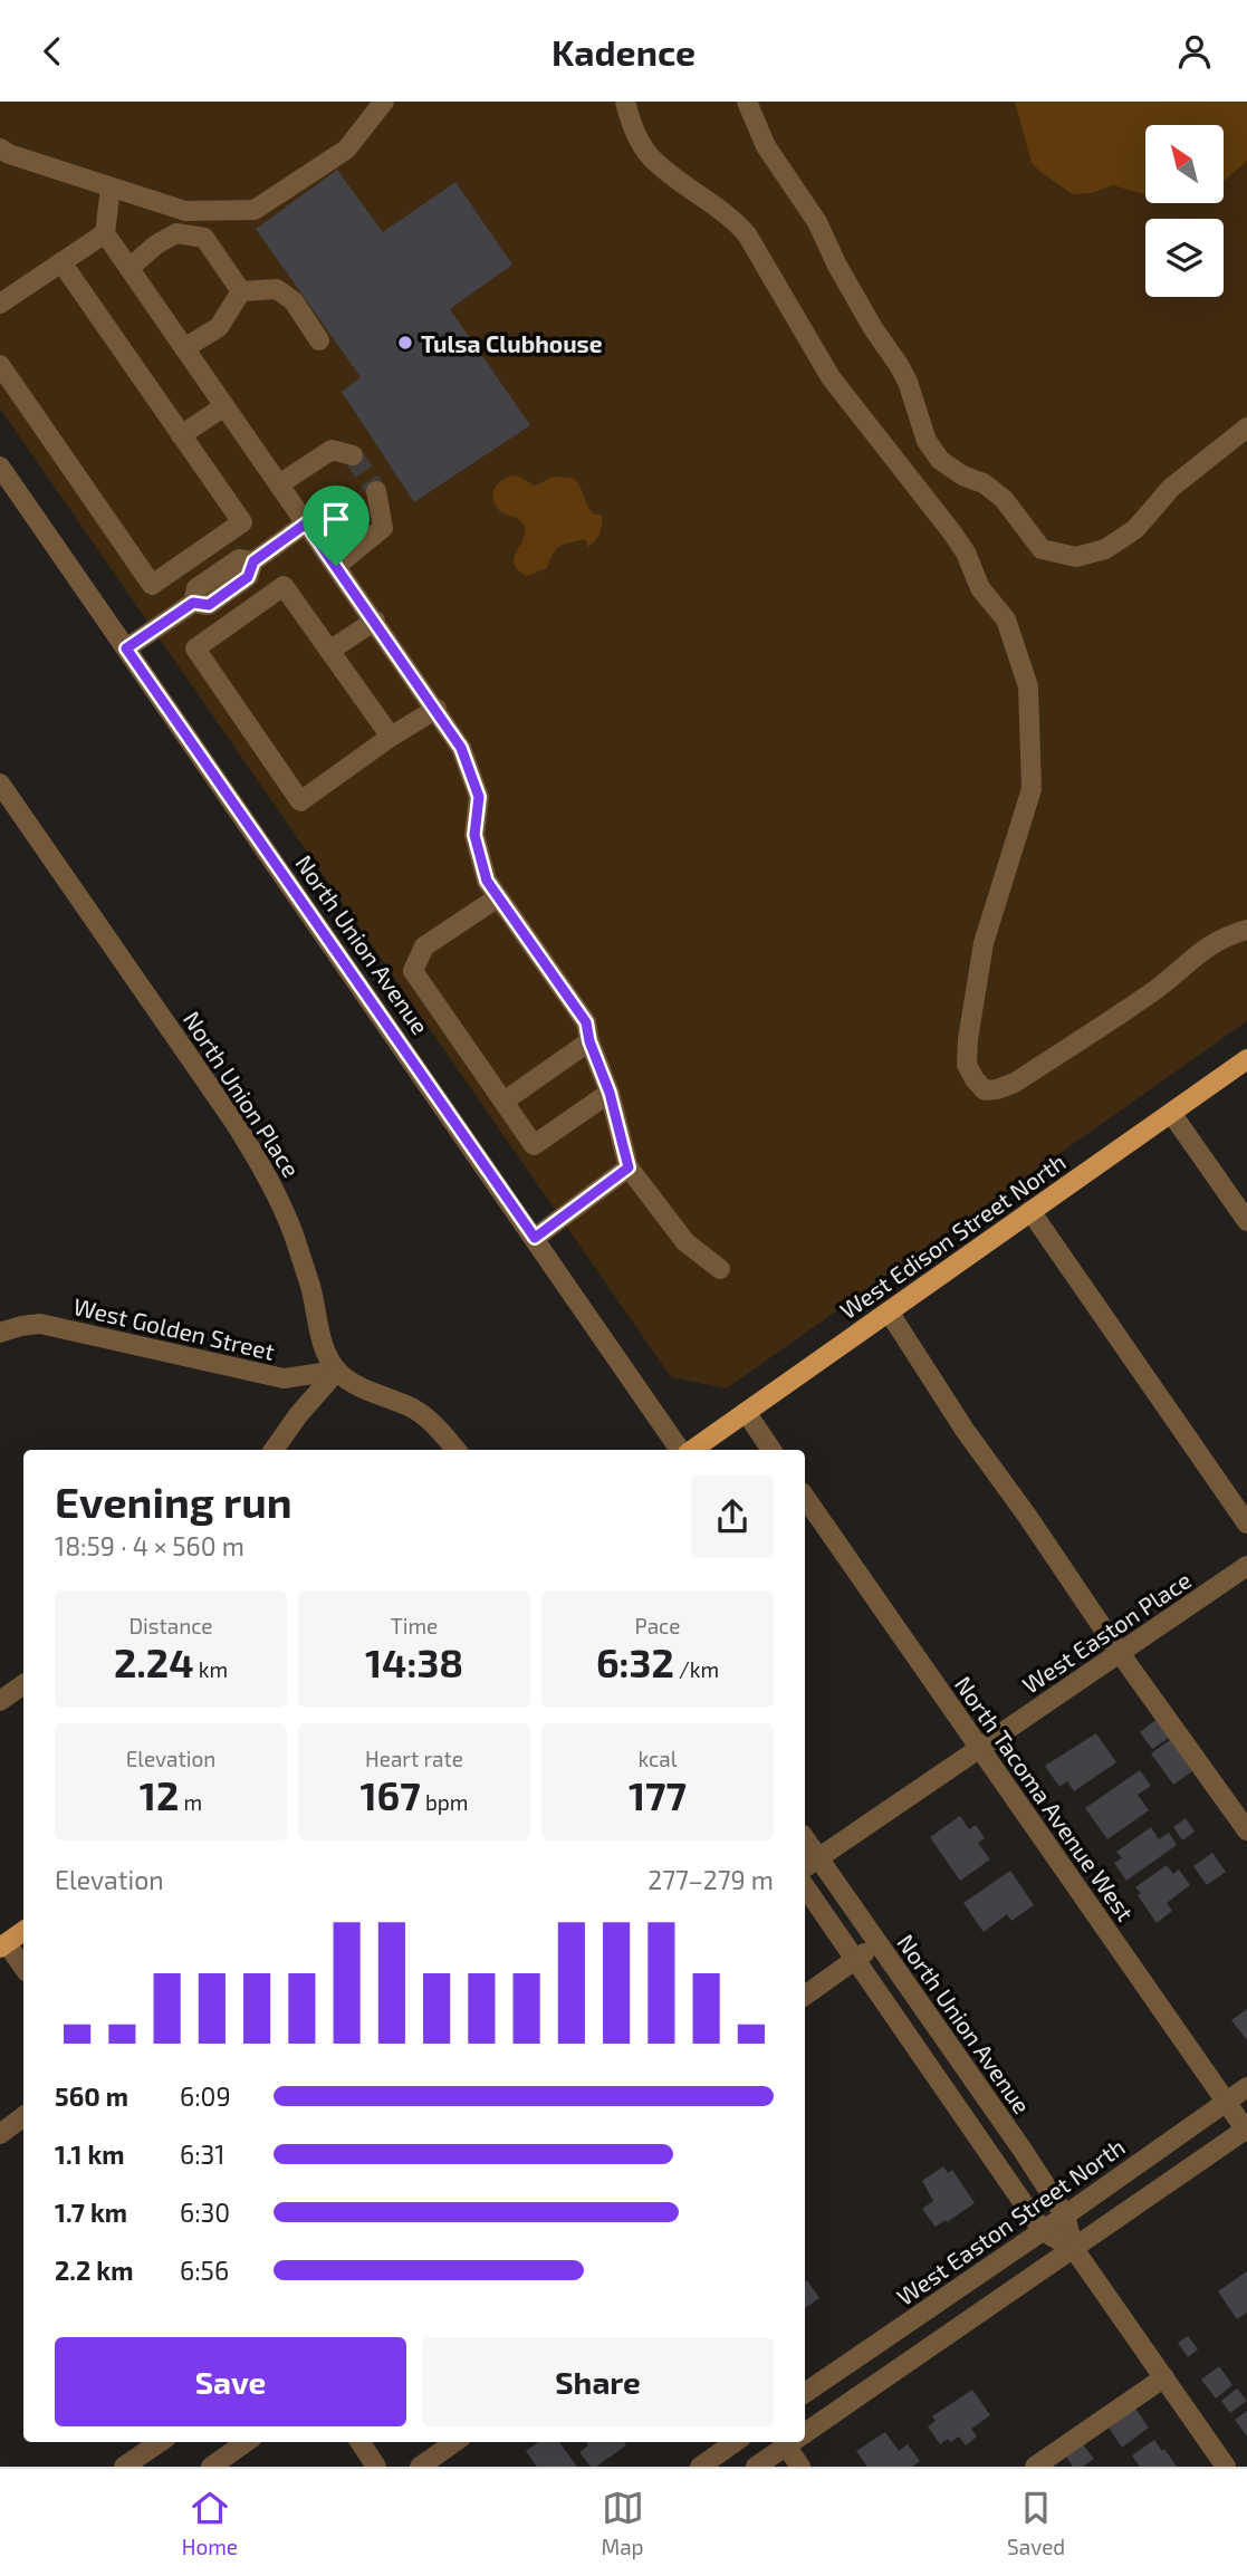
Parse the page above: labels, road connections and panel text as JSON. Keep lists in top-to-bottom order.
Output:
{
  "streets": {
    "main road": ["West Edison Street North"],
    "street": [
      "North Union Avenue",
      "North Union Place",
      "West Golden Street",
      "West Easton Place",
      "North Tacoma Avenue West",
      "West Easton Street North"
    ]
  },
  "crossings": [
    ["North Union Avenue", "West Easton Place"],
    ["North Union Avenue", "West Easton Street North"],
    ["North Union Place", "West Golden Street"],
    ["West Easton Place", "North Tacoma Avenue West"],
    ["North Tacoma Avenue West", "West Easton Street North"]
  ],
  "places": ["Tulsa Clubhouse"],
  "north": "top left",
  "page": {
    "header": "Kadence",
    "heading": ["Evening run", "18:59 · 4 × 560 m"],
    "stats": [
      ["Distance", "2.24 km"],
      ["Time", "14:38"],
      ["Pace", "6:32 /km"],
      ["Elevation", "12 m"],
      ["Heart rate", "167 bpm"],
      ["kcal", "177"]
    ],
    "chart": ["Elevation", "277–279 m"],
    "list": [
      {
        "name": "560 m",
        "note": "6:09"
      },
      {
        "name": "1.1 km",
        "note": "6:31"
      },
      {
        "name": "1.7 km",
        "note": "6:30"
      },
      {
        "name": "2.2 km",
        "note": "6:56"
      }
    ],
    "buttons": ["Save", "Share"],
    "tabs": ["Home", "Map", "Saved"]
  }
}
